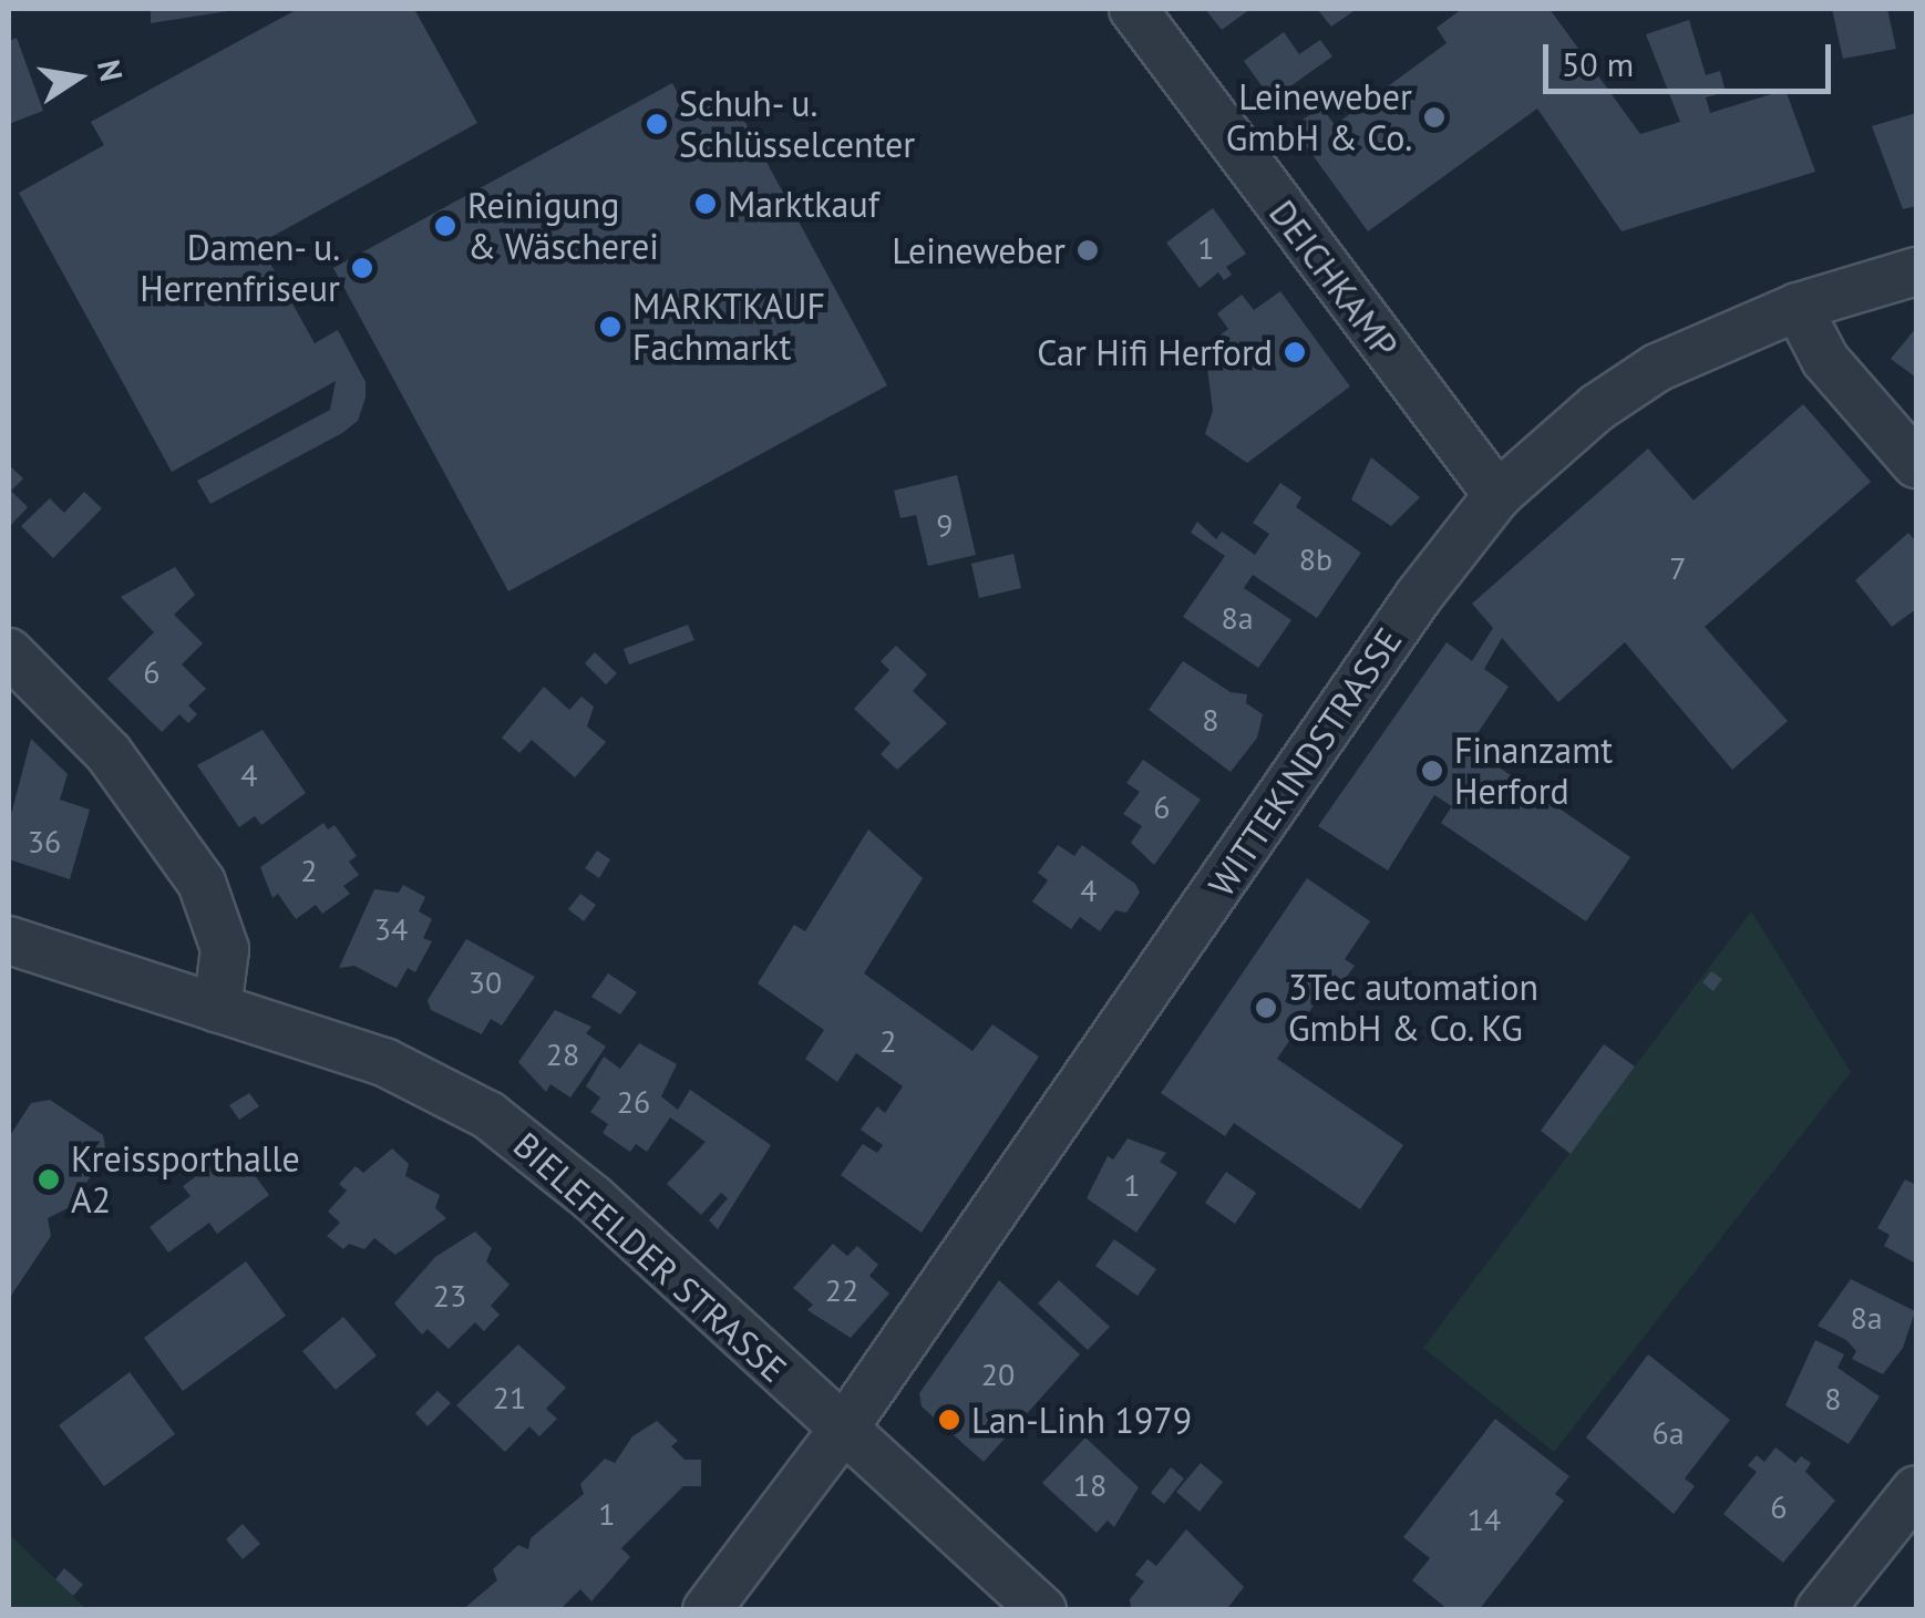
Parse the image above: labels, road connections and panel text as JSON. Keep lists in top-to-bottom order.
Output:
{
  "streets": {
    "street": ["DEICHKAMP", "WITTEKINDSTRASSE", "BIELEFELDER STRASSE"]
  },
  "crossings": [
    ["DEICHKAMP", "WITTEKINDSTRASSE"],
    ["WITTEKINDSTRASSE", "BIELEFELDER STRASSE"]
  ],
  "places": [
    "Leineweber GmbH & Co.",
    "Schuh- u. Schlüsselcenter",
    "Marktkauf",
    "Reinigung & Wäscherei",
    "Leineweber",
    "Damen- u. Herrenfriseur",
    "MARKTKAUF Fachmarkt",
    "Car Hifi Herford",
    "Finanzamt Herford",
    "3Tec automation GmbH & Co. KG",
    "Kreissporthalle A2",
    "Lan-Linh 1979"
  ],
  "house_numbers": [
    "1",
    "9",
    "8b",
    "7",
    "8a",
    "6",
    "8",
    "4",
    "6",
    "36",
    "2",
    "4",
    "34",
    "30",
    "2",
    "28",
    "26",
    "1",
    "22",
    "23",
    "8a",
    "20",
    "21",
    "8",
    "6a",
    "18",
    "6",
    "1",
    "14"
  ],
  "scale_bar": "50 m",
  "north": "right"
}
